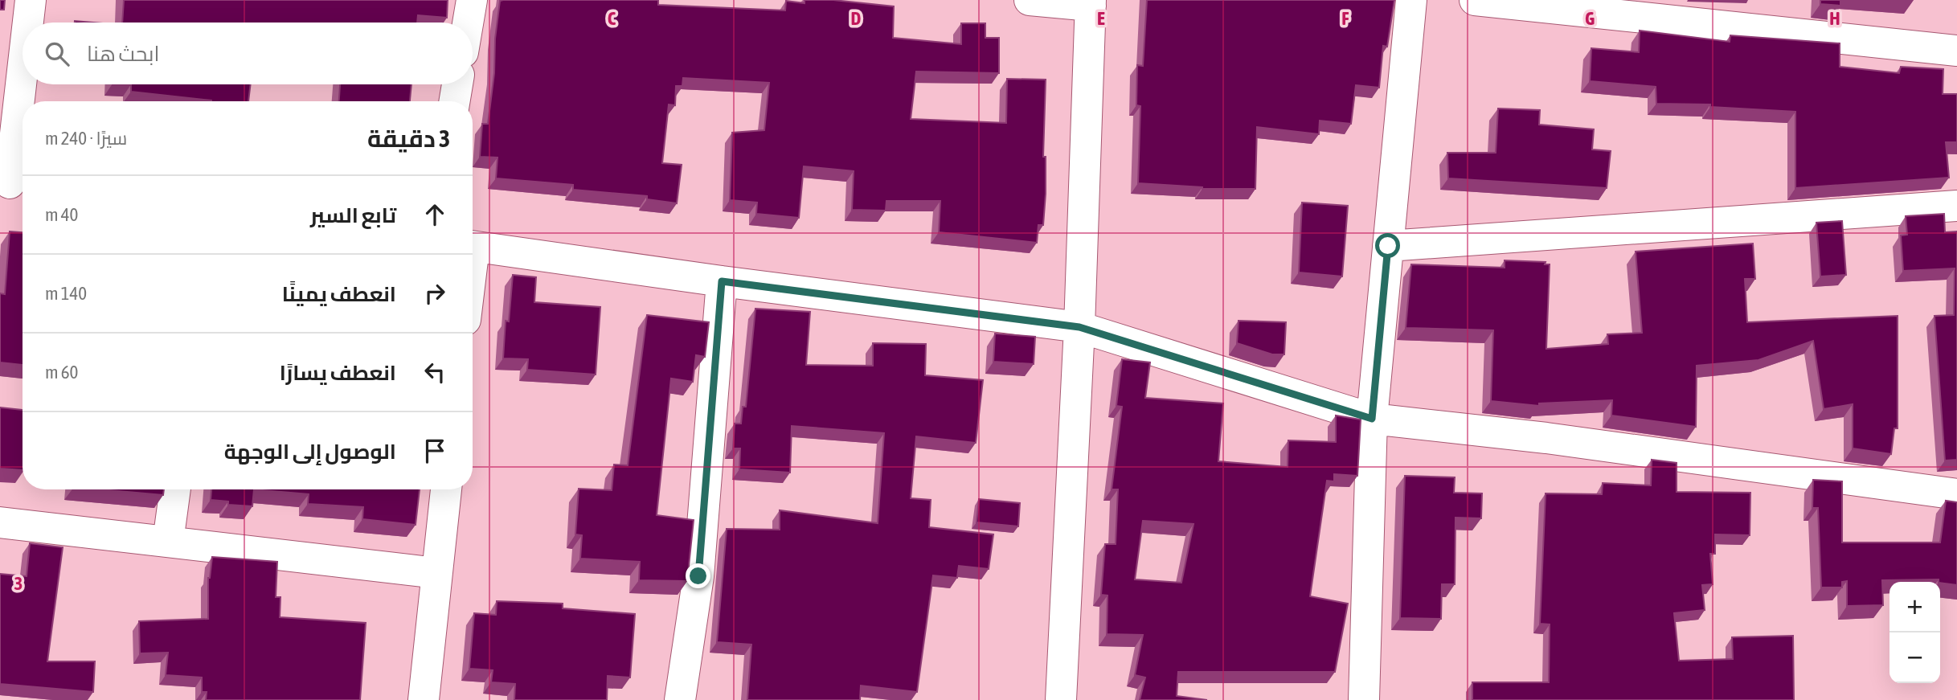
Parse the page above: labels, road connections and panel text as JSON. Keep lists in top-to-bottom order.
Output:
{
  "page": {
    "search": "ابحث هنا",
    "heading": ["3 دقيقة", "سيرًا · 240 m"],
    "list": [
      ["تابع السير", "40 m"],
      ["انعطف يمينًا", "140 m"],
      ["انعطف يسارًا", "60 m"],
      "الوصول إلى الوجهة"
    ],
    "map_buttons": ["+", "−"]
  },
  "grid": {
    "columns": [
      "C",
      "D",
      "E",
      "F",
      "G",
      "H"
    ],
    "rows": ["3"]
  }
}
